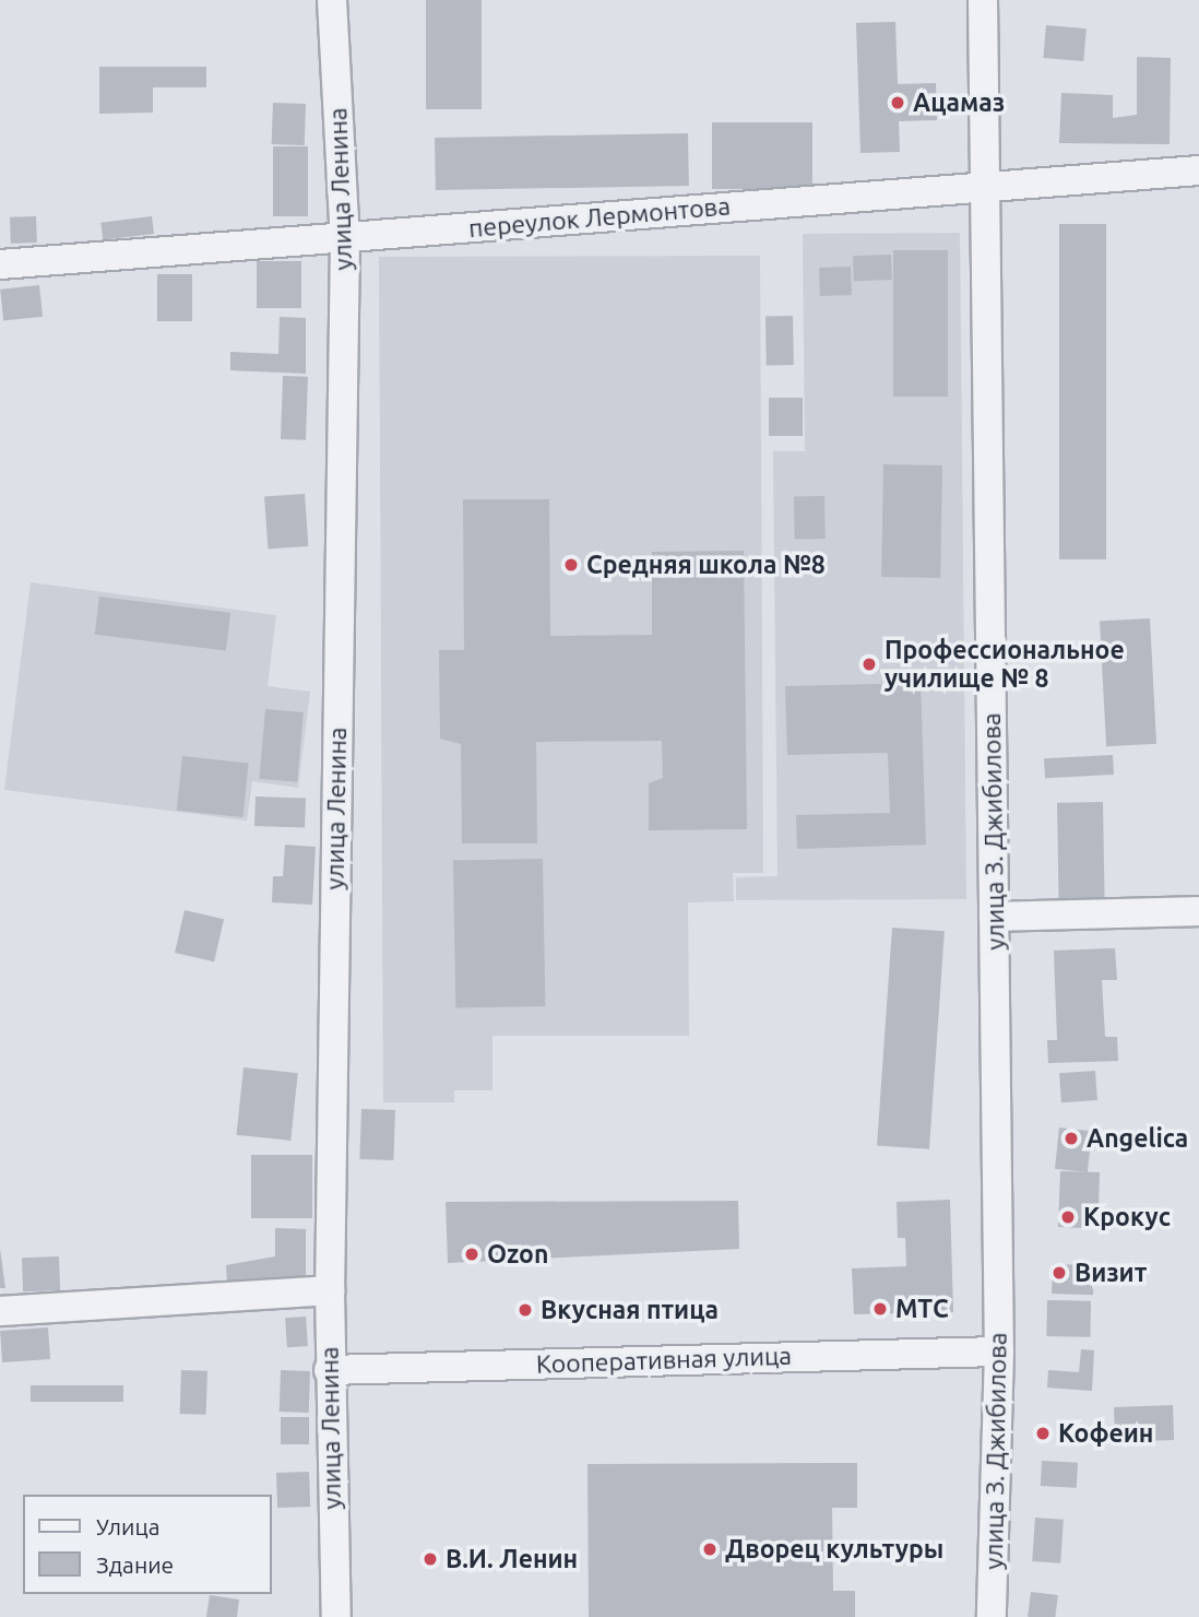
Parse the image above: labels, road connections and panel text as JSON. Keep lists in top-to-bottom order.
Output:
{
  "streets": {
    "street": [
      "улица Ленина",
      "переулок Лермонтова",
      "улица З. Джибилова",
      "Кооперативная улица"
    ]
  },
  "crossings": [
    ["улица Ленина", "переулок Лермонтова"],
    ["улица Ленина", "Кооперативная улица"],
    ["переулок Лермонтова", "улица З. Джибилова"],
    ["улица З. Джибилова", "Кооперативная улица"]
  ],
  "places": [
    "Ацамаз",
    "Средняя школа №8",
    "Профессиональное училище № 8",
    "Angelica",
    "Крокус",
    "Ozon",
    "Визит",
    "МТС",
    "Вкусная птица",
    "Кофеин",
    "Дворец культуры",
    "В.И. Ленин"
  ],
  "legend": ["Улица", "Здание"]
}
